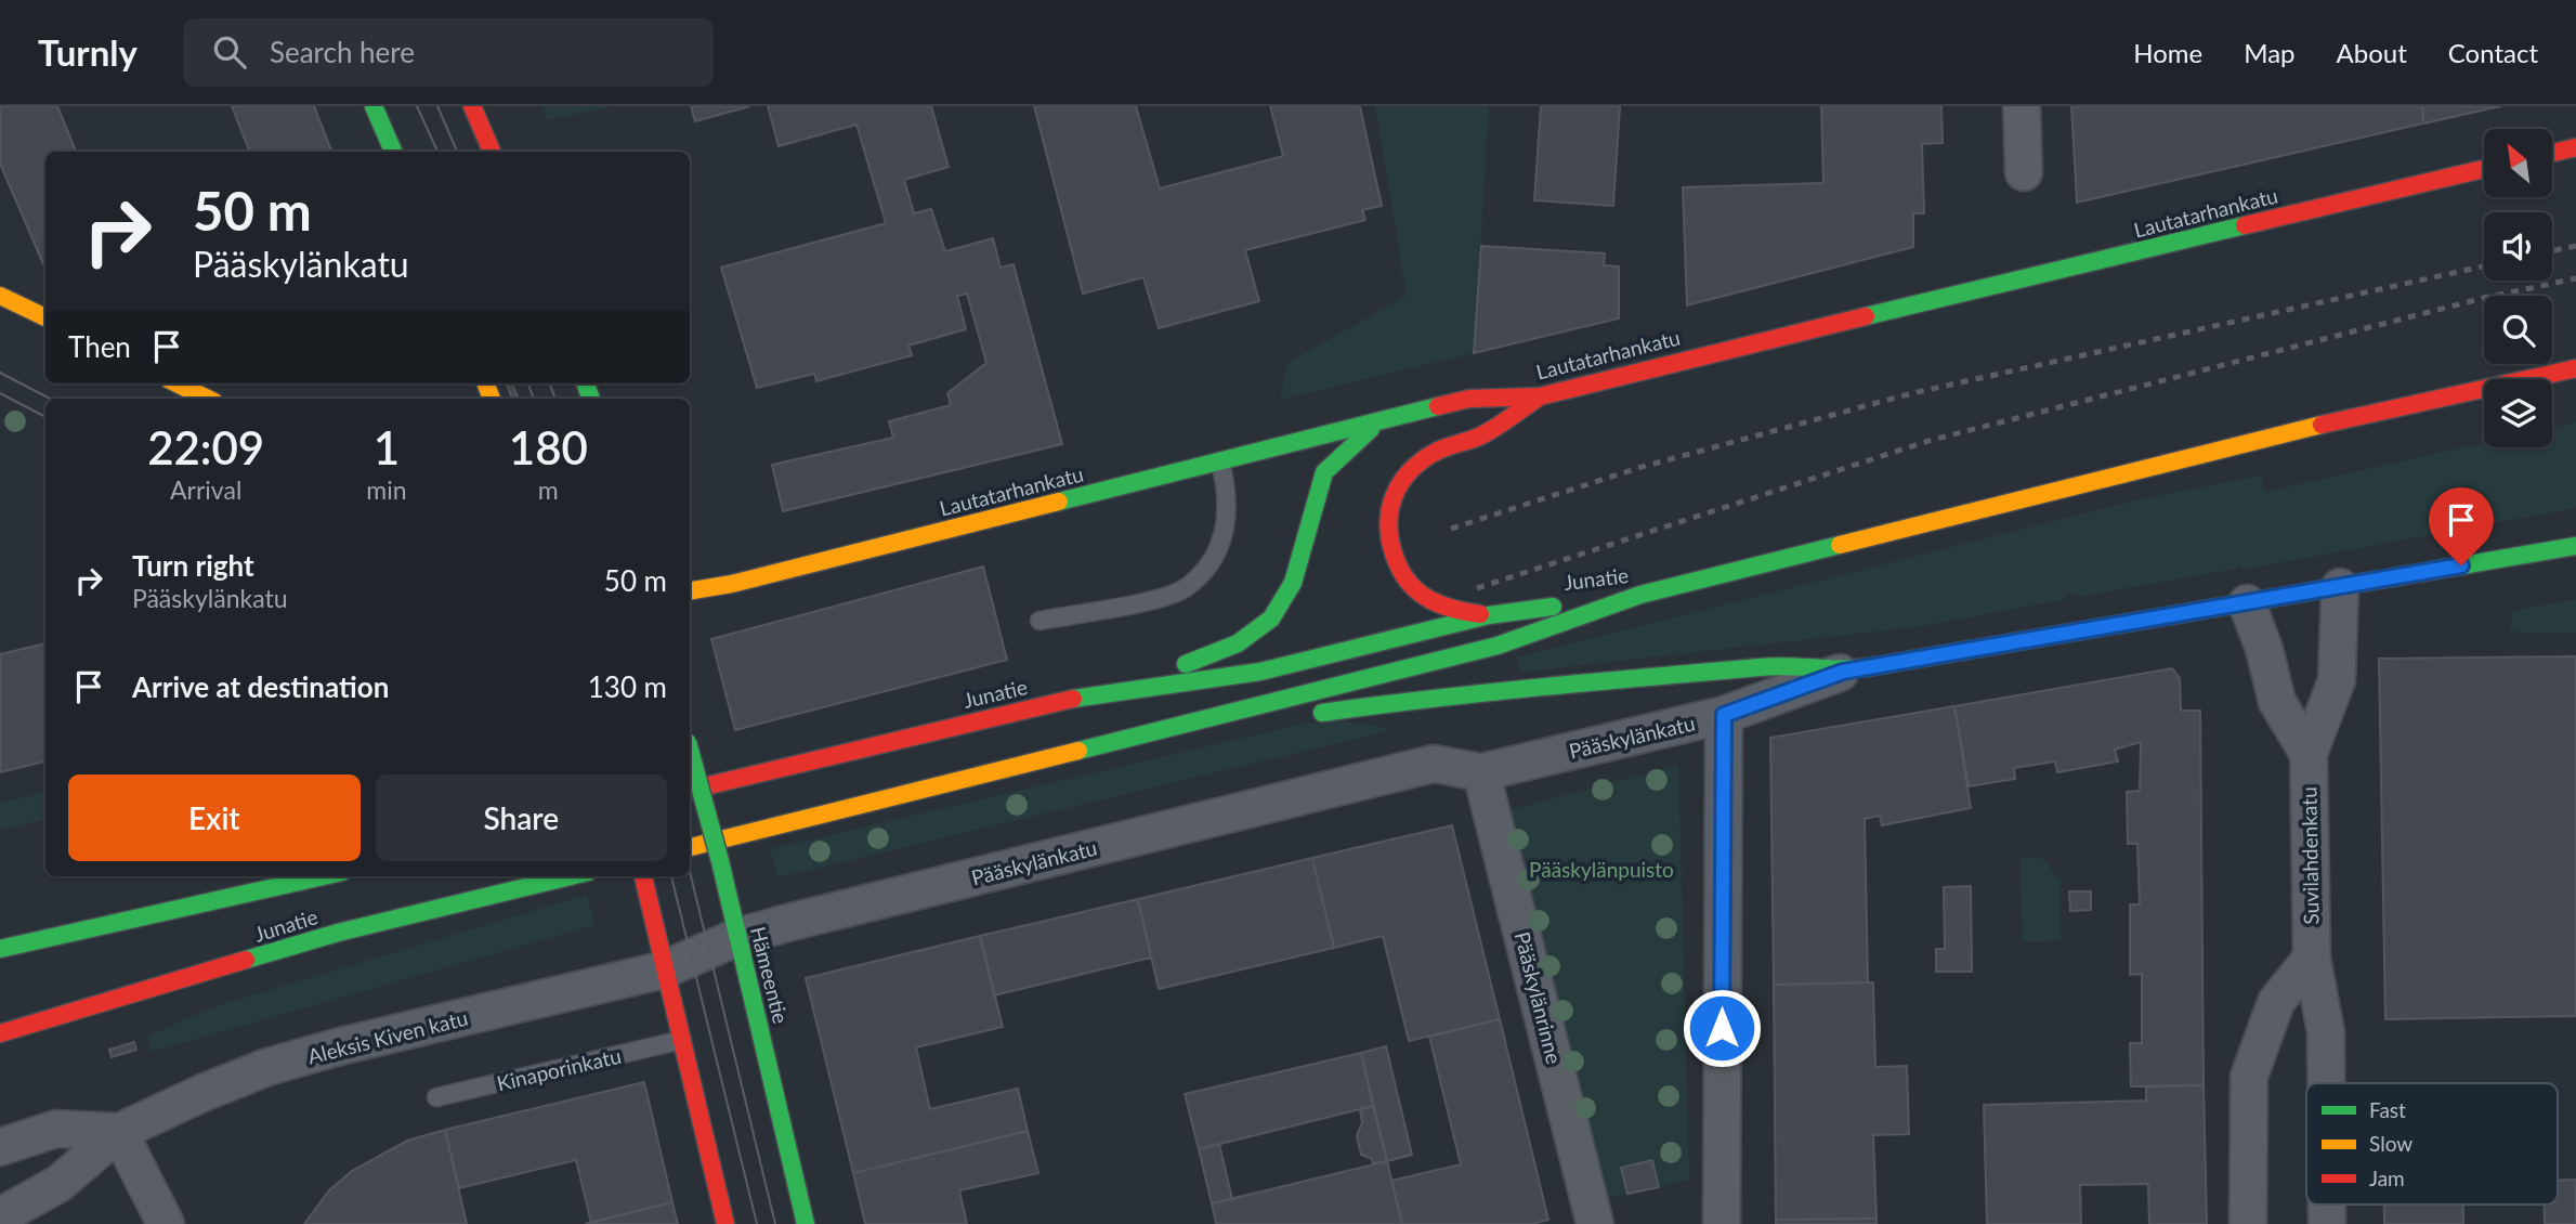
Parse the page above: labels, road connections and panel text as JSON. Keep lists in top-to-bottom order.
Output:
{
  "streets": {
    "main road": [
      "Lautatarhankatu",
      "Junatie",
      "Pääskylänkatu",
      "Hämeentie"
    ],
    "street": ["Suvilahdenkatu", "Pääskylänrinne", "Aleksis Kiven katu"],
    "lane": ["Kinaporinkatu"]
  },
  "crossings": [
    ["Pääskylänkatu", "Suvilahdenkatu"],
    ["Pääskylänkatu", "Hämeentie"],
    ["Pääskylänkatu", "Pääskylänrinne"],
    ["Pääskylänkatu", "Aleksis Kiven katu"]
  ],
  "parks": ["Pääskylänpuisto"],
  "legend": ["Fast", "Slow", "Jam"],
  "north": "top left",
  "page": {
    "header": "Turnly",
    "search": "Search here",
    "nav": [
      "Home",
      "Map",
      "About",
      "Contact"
    ],
    "turn": ["50 m", "Pääskylänkatu"],
    "then": "Then",
    "eta": [
      "22:09",
      "Arrival",
      "1",
      "min",
      "180",
      "m"
    ],
    "list": [
      {
        "name": "Turn right",
        "note": "Pääskylänkatu",
        "value": "50 m"
      },
      {
        "name": "Arrive at destination",
        "value": "130 m"
      }
    ],
    "buttons": ["Exit", "Share"]
  }
}
